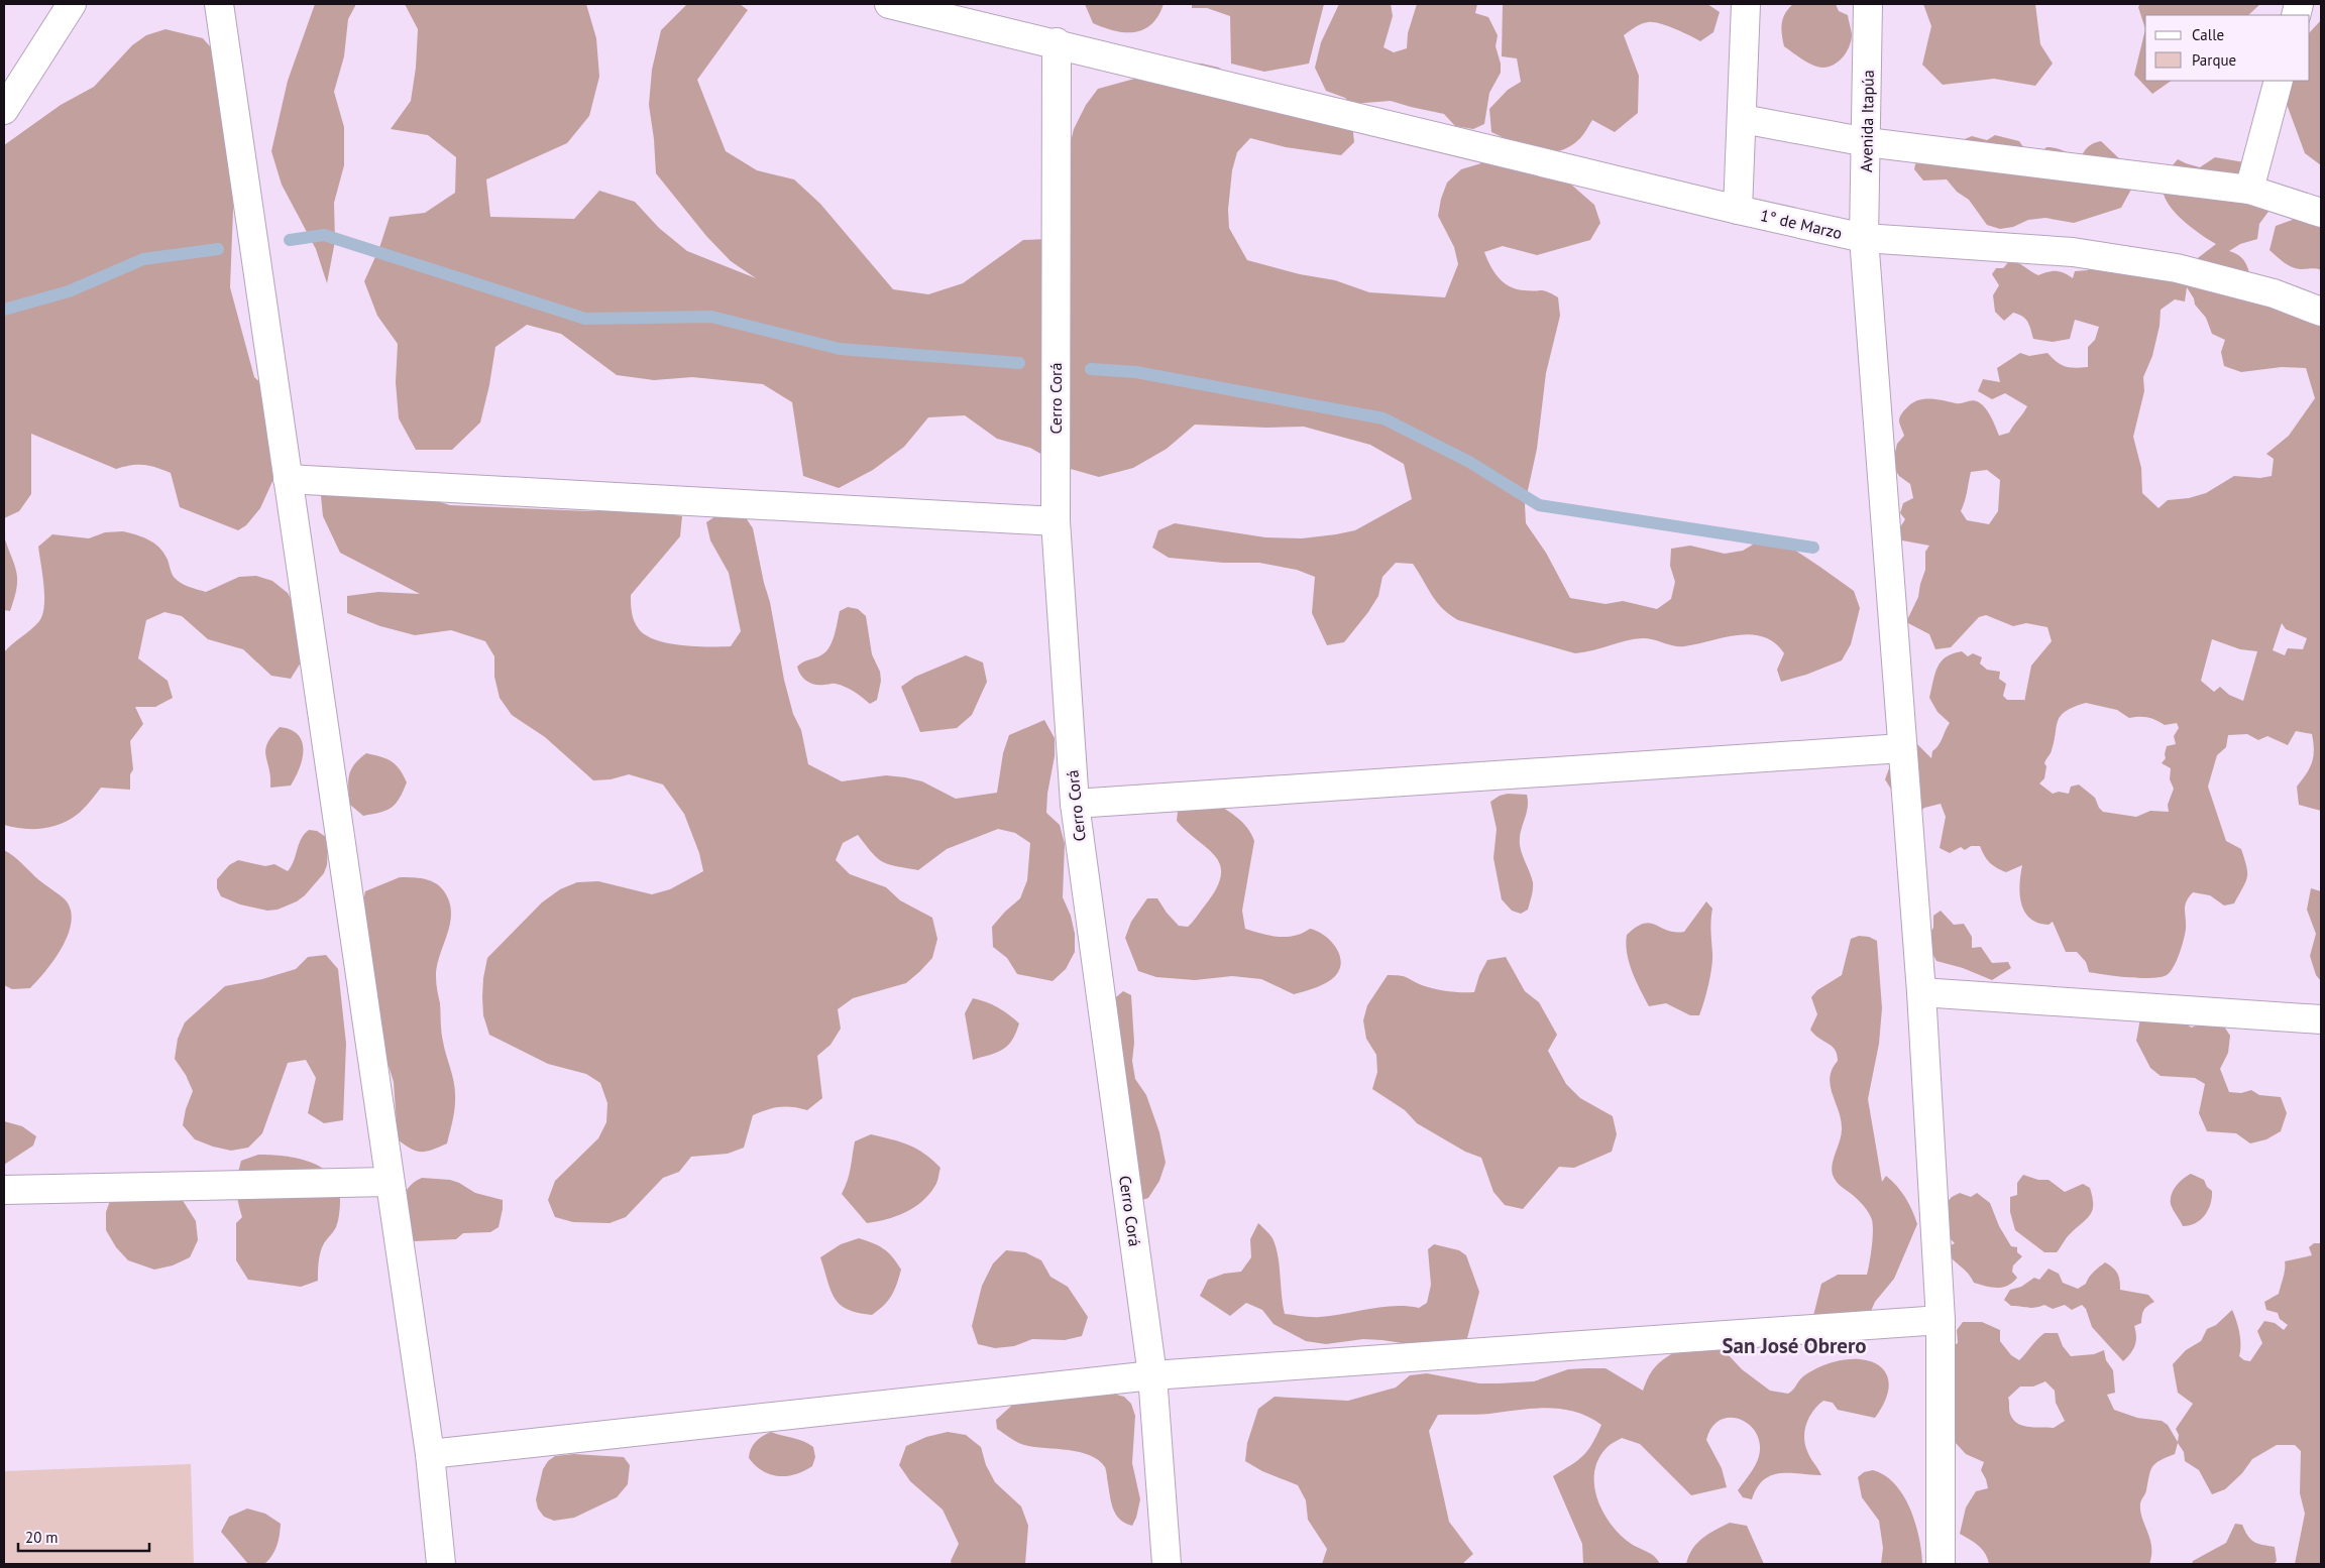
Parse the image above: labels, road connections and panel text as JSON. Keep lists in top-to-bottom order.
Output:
{
  "streets": {
    "street": ["Avenida Itapúa", "1° de Marzo", "Cerro Corá"]
  },
  "crossings": [
    ["Avenida Itapúa", "1° de Marzo"],
    ["1° de Marzo", "Cerro Corá"]
  ],
  "districts": ["San José Obrero"],
  "legend": ["Calle", "Parque"],
  "scale_bar": "20 m"
}
